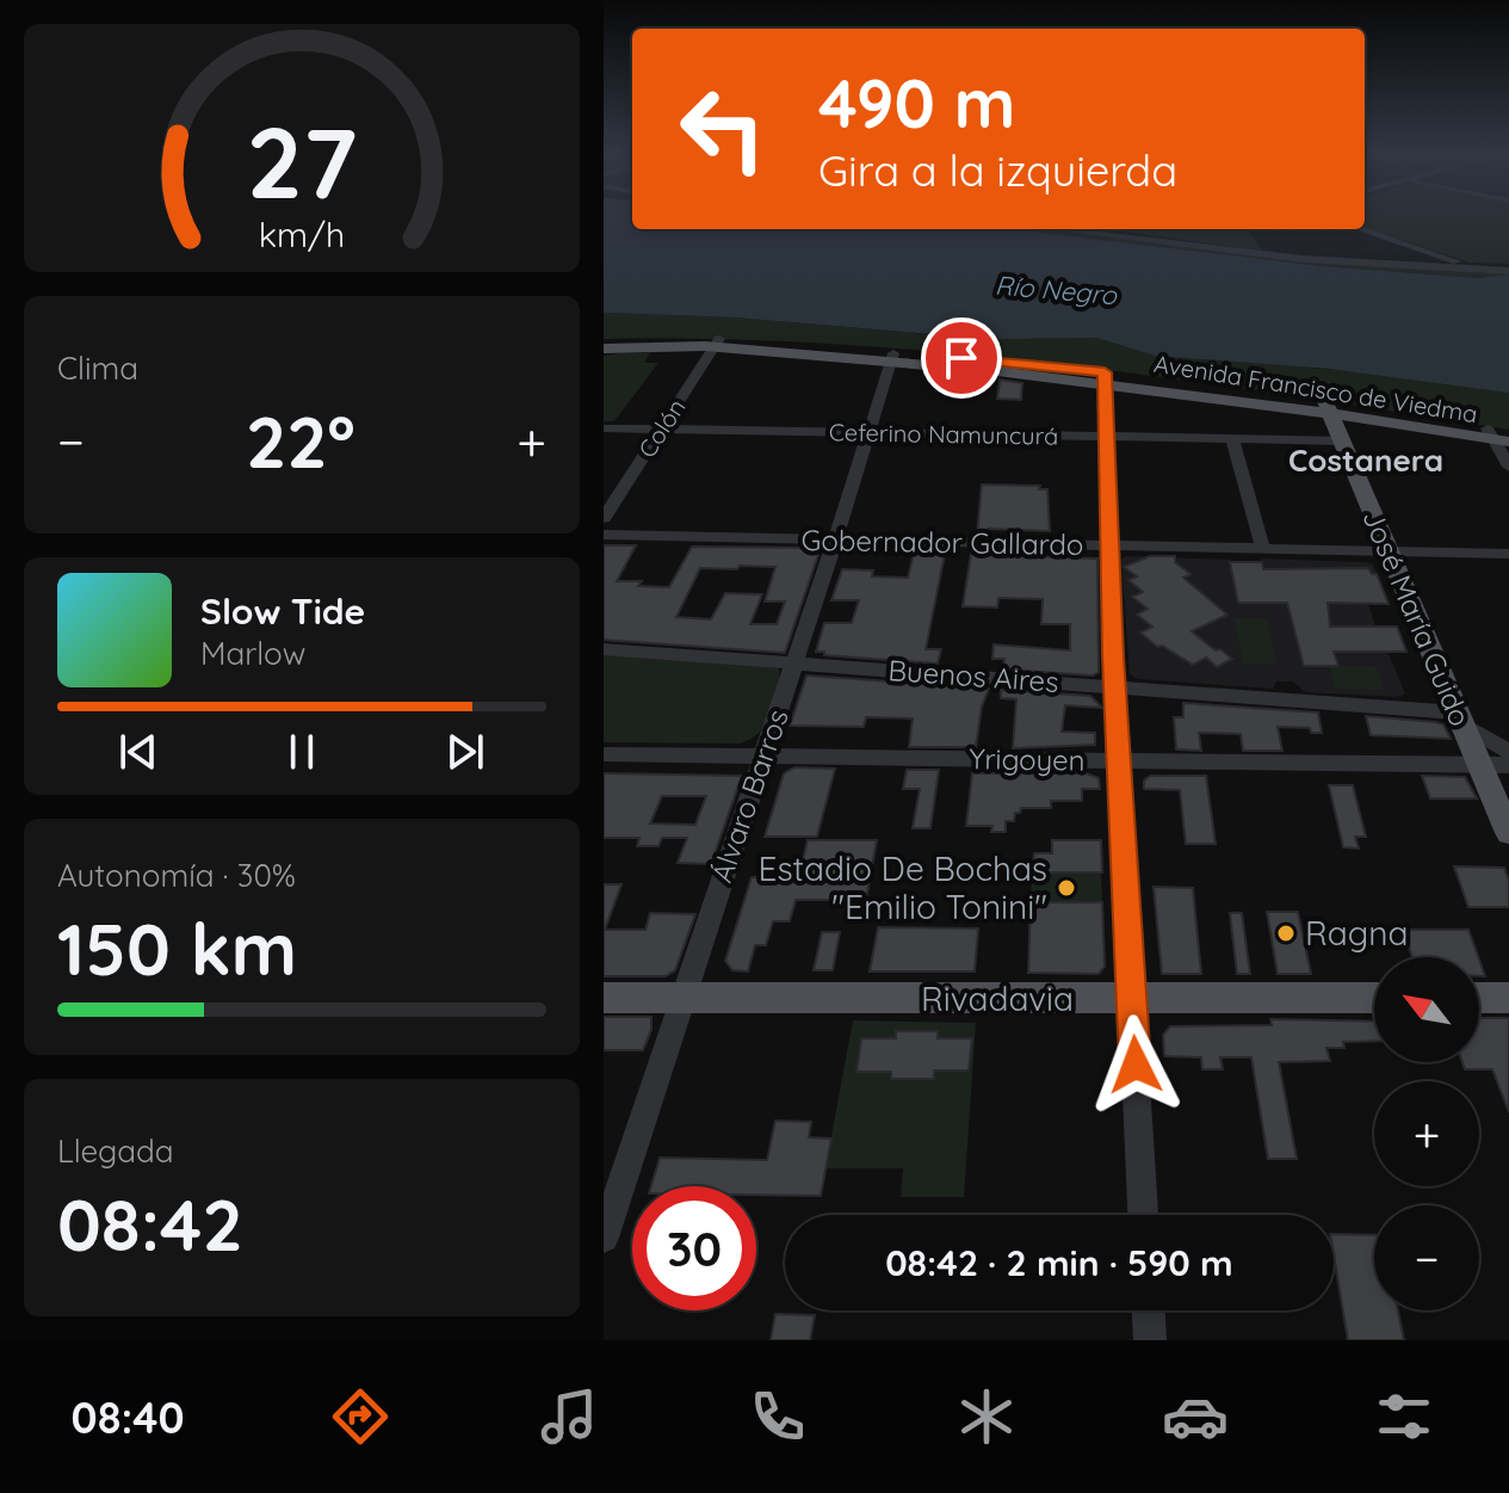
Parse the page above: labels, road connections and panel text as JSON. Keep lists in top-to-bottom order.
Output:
{
  "streets": {
    "main road": ["Avenida Francisco de Viedma", "José María Guido", "Rivadavia"],
    "street": [
      "Colón",
      "Ceferino Namuncurá",
      "Gobernador Gallardo",
      "Buenos Aires",
      "Yrigoyen",
      "Álvaro Barros"
    ]
  },
  "crossings": [
    ["Avenida Francisco de Viedma", "Colón"],
    ["Avenida Francisco de Viedma", "José María Guido"],
    ["Avenida Francisco de Viedma", "Álvaro Barros"],
    ["Colón", "Ceferino Namuncurá"],
    ["Ceferino Namuncurá", "José María Guido"],
    ["Ceferino Namuncurá", "Álvaro Barros"],
    ["Gobernador Gallardo", "José María Guido"],
    ["Gobernador Gallardo", "Álvaro Barros"],
    ["José María Guido", "Buenos Aires"],
    ["José María Guido", "Yrigoyen"],
    ["Buenos Aires", "Álvaro Barros"],
    ["Yrigoyen", "Álvaro Barros"],
    ["Álvaro Barros", "Rivadavia"]
  ],
  "districts": ["Costanera"],
  "water": ["Río Negro"],
  "places": ["Estadio De Bochas \"Emilio Tonini\"", "Ragna"],
  "north": "top left",
  "page": {
    "turn": ["490 m", "Gira a la izquierda"],
    "tile": [
      "Clima",
      ["Autonomía · 30%", "150 km"],
      ["Llegada", "08:42"]
    ],
    "heat": ["−", "22°", "+"],
    "song": ["Slow Tide", "Marlow"],
    "map_buttons": ["+", "−"],
    "limit": "30",
    "trip": "08:42 · 2 min · 590 m",
    "tabs": "08:40",
    "gauge": ["27", "km/h"]
  }
}
